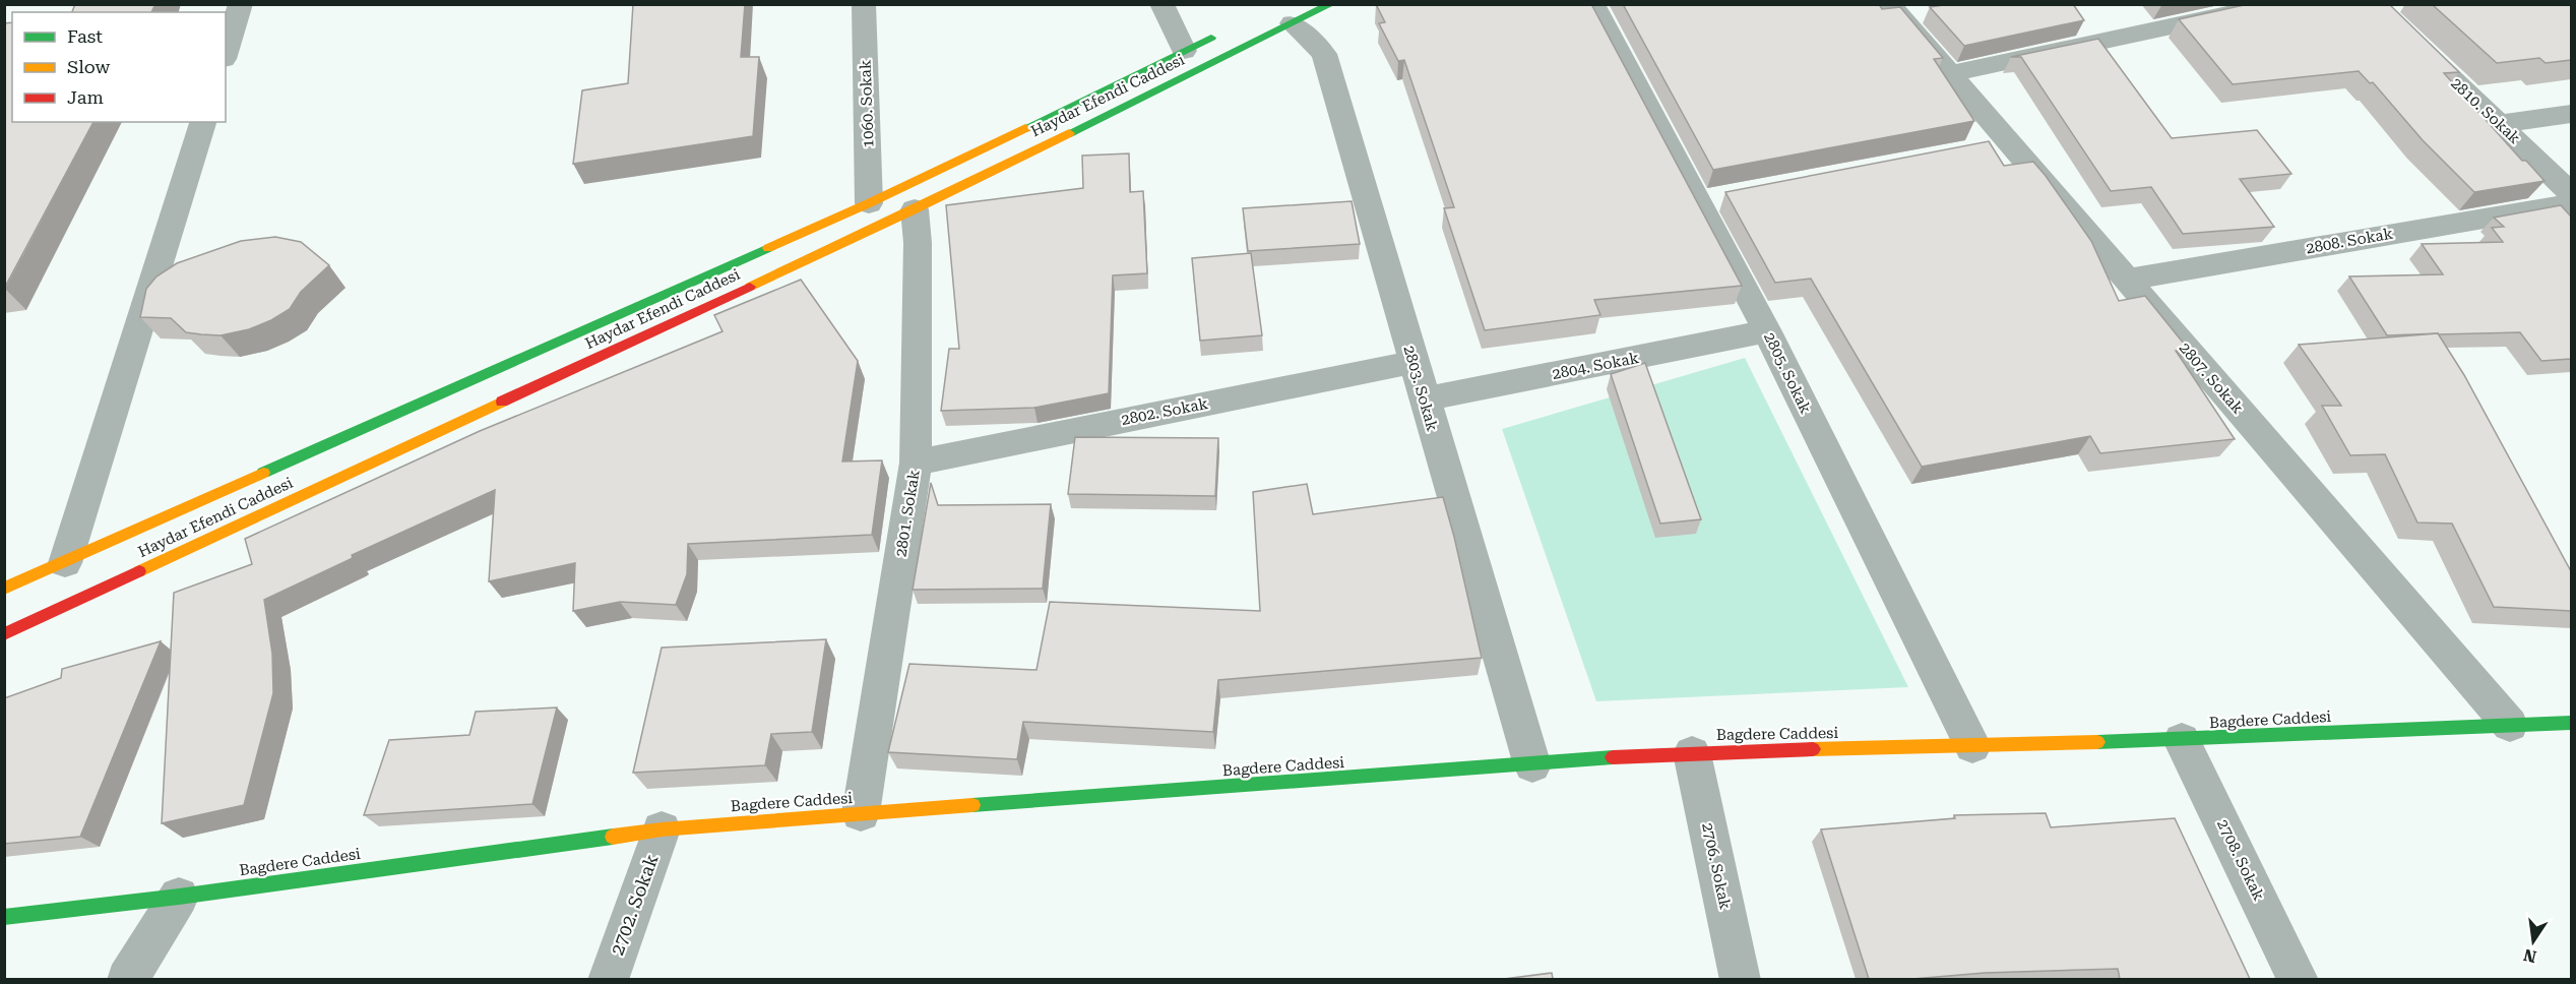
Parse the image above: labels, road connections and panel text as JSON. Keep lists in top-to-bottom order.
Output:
{
  "streets": {
    "main road": ["Haydar Efendi Caddesi", "Bagdere Caddesi"],
    "street": [
      "1060. Sokak",
      "2810. Sokak",
      "2808. Sokak",
      "2804. Sokak",
      "2805. Sokak",
      "2807. Sokak",
      "2803. Sokak",
      "2802. Sokak",
      "2801. Sokak",
      "2708. Sokak",
      "2706. Sokak",
      "2702. Sokak"
    ]
  },
  "crossings": [
    ["Haydar Efendi Caddesi", "1060. Sokak"],
    ["Haydar Efendi Caddesi", "2803. Sokak"],
    ["Haydar Efendi Caddesi", "2801. Sokak"],
    ["2808. Sokak", "2807. Sokak"],
    ["2804. Sokak", "2805. Sokak"],
    ["2804. Sokak", "2803. Sokak"],
    ["2805. Sokak", "Bagdere Caddesi"],
    ["2807. Sokak", "Bagdere Caddesi"],
    ["2803. Sokak", "2802. Sokak"],
    ["2803. Sokak", "Bagdere Caddesi"],
    ["2802. Sokak", "2801. Sokak"],
    ["2801. Sokak", "Bagdere Caddesi"],
    ["Bagdere Caddesi", "2708. Sokak"],
    ["Bagdere Caddesi", "2706. Sokak"],
    ["Bagdere Caddesi", "2702. Sokak"]
  ],
  "legend": ["Fast", "Slow", "Jam"],
  "north": "bottom"
}
